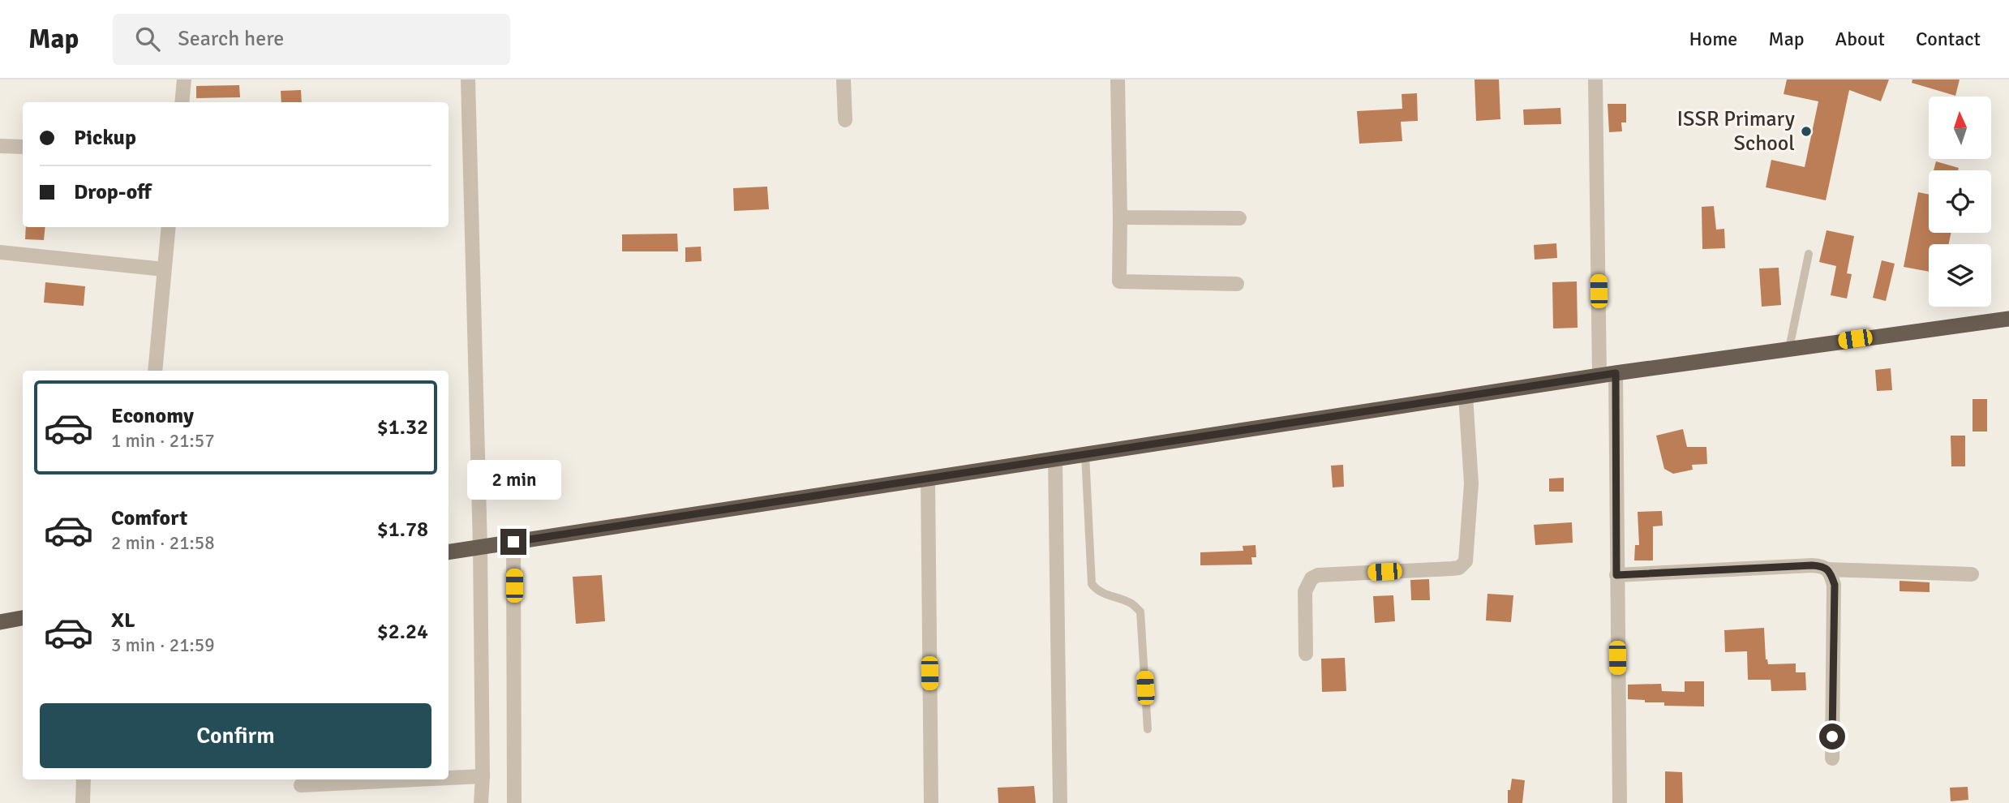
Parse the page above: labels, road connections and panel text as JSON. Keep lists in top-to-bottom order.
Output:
{
  "places": ["ISSR Primary School"],
  "north": "top",
  "page": {
    "header": "Map",
    "search": "Search here",
    "nav": [
      "Home",
      "Map",
      "About",
      "Contact"
    ],
    "banner": ["Pickup", "Drop-off"],
    "list": [
      {
        "name": "Economy",
        "note": "1 min · 21:57",
        "value": "$1.32"
      },
      {
        "name": "Comfort",
        "note": "2 min · 21:58",
        "value": "$1.78"
      },
      {
        "name": "XL",
        "note": "3 min · 21:59",
        "value": "$2.24"
      }
    ],
    "bubble": "2 min",
    "buttons": "Confirm"
  }
}
